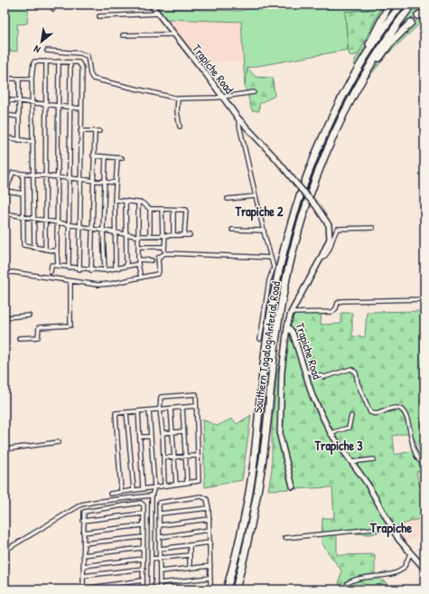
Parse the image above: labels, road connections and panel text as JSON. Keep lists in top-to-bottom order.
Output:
{
  "streets": {
    "highway": ["Southern Tagalog Arterial Road"],
    "street": ["Trapiche Road"]
  },
  "districts": ["Trapiche 2", "Trapiche 3", "Trapiche"],
  "north": "bottom left"
}
